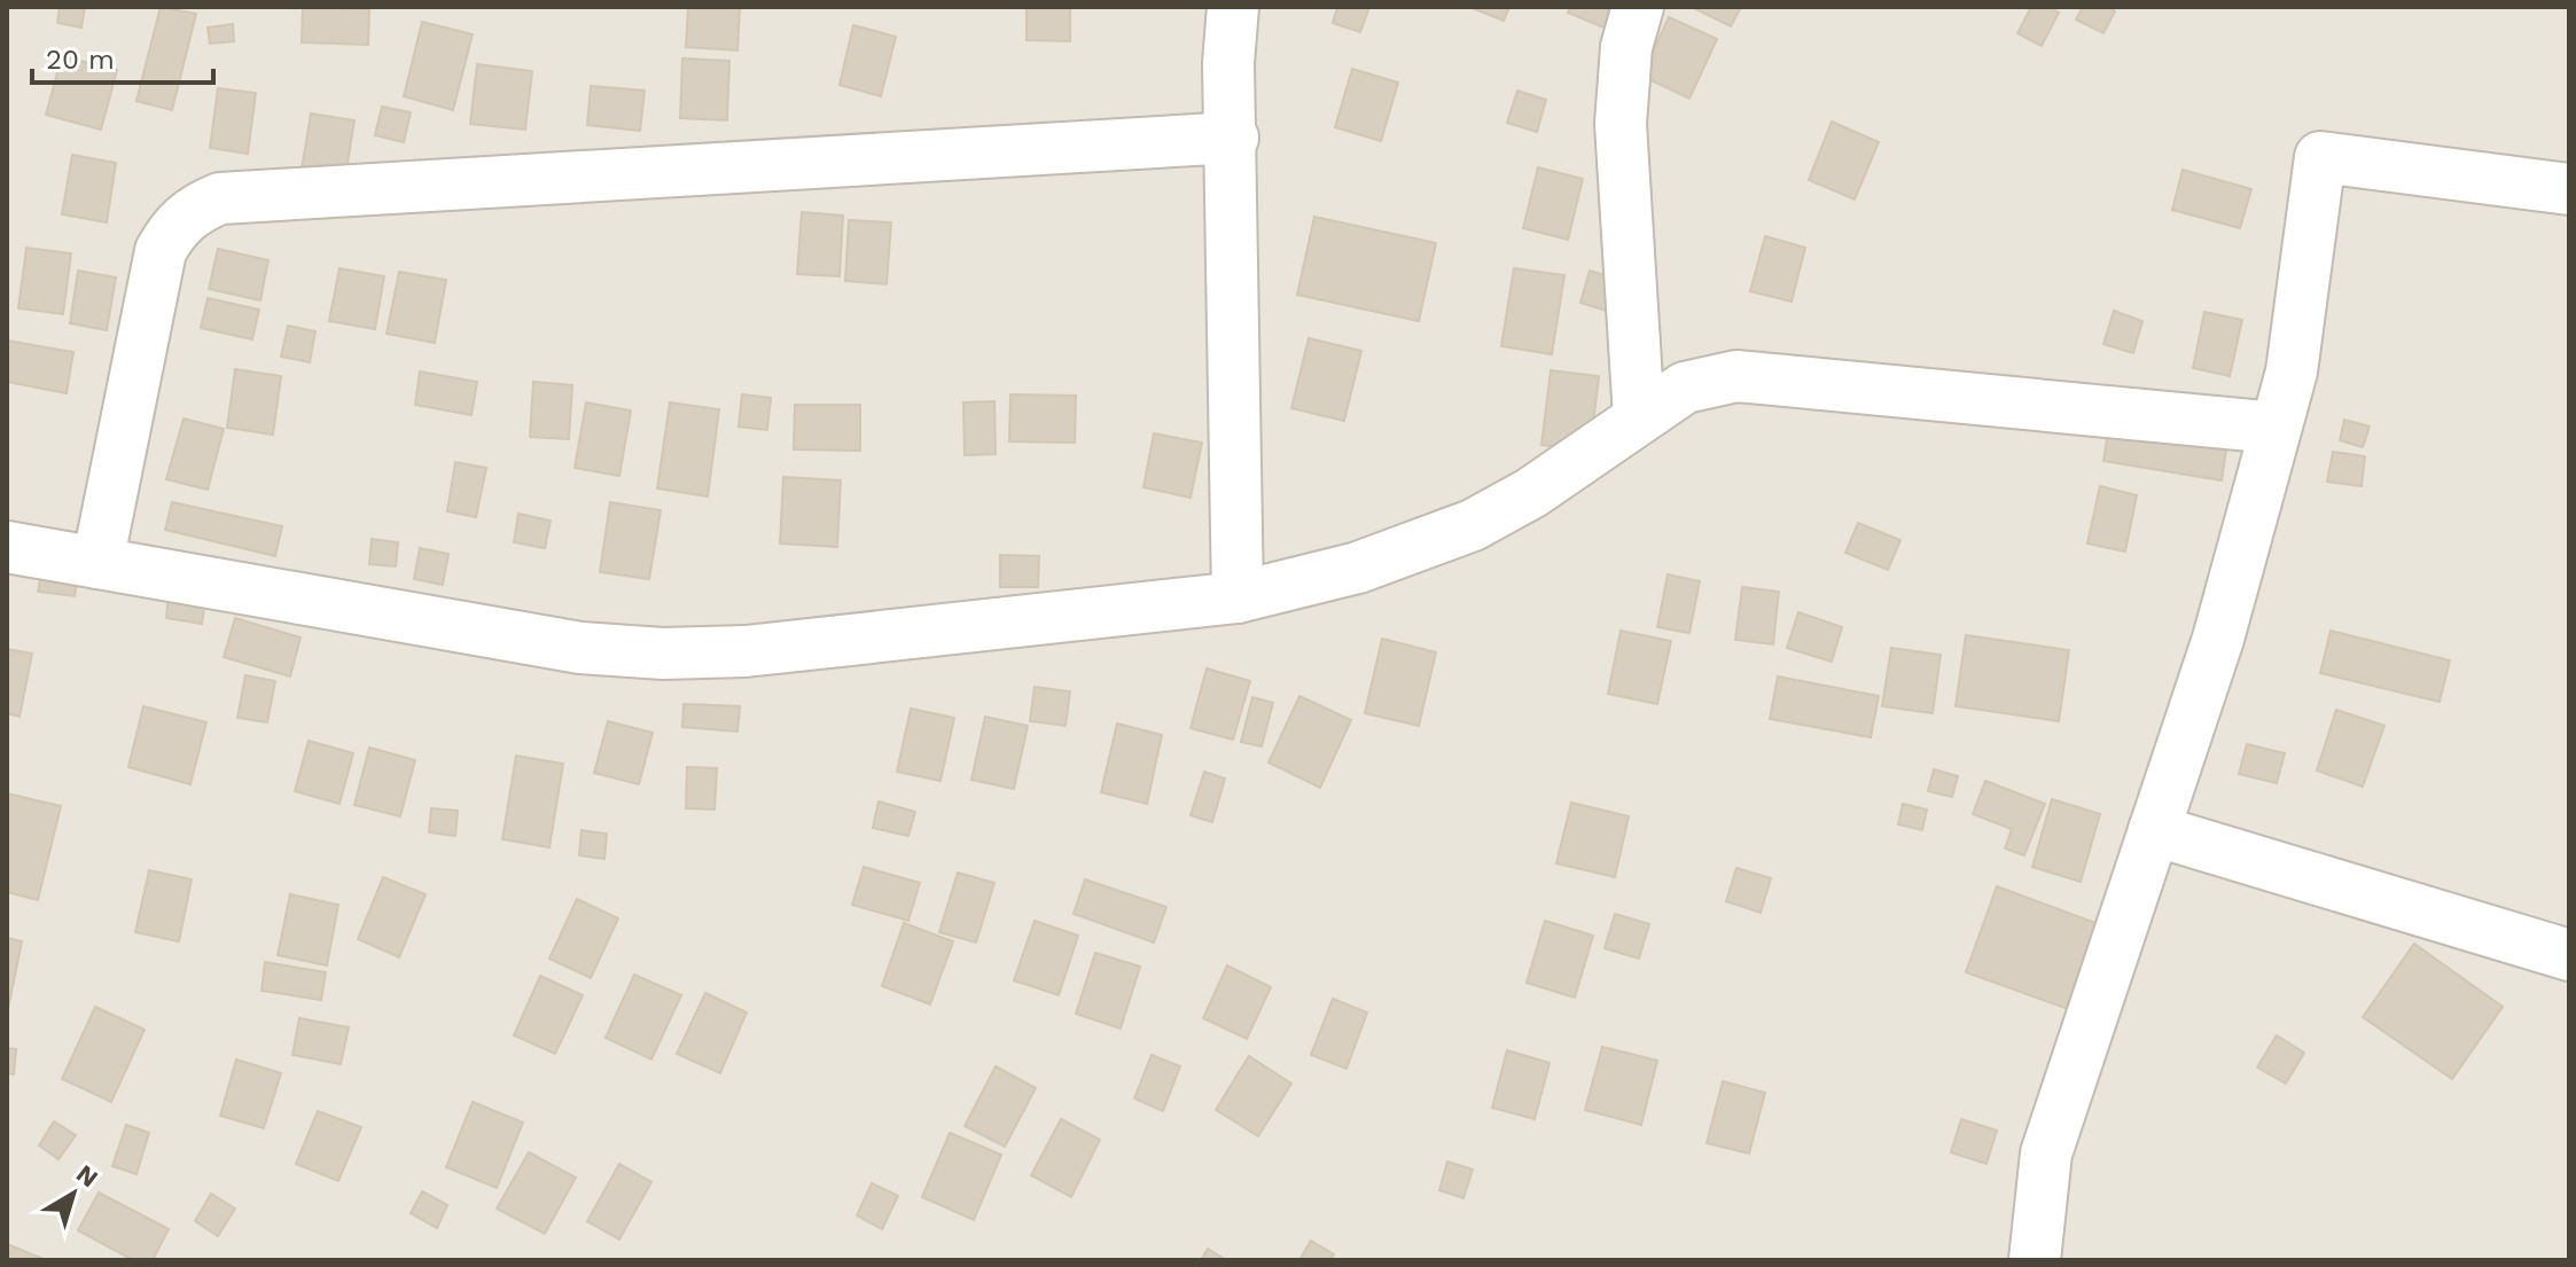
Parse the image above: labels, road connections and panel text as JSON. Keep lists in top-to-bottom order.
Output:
{
  "scale_bar": "20 m",
  "north": "top right"
}
